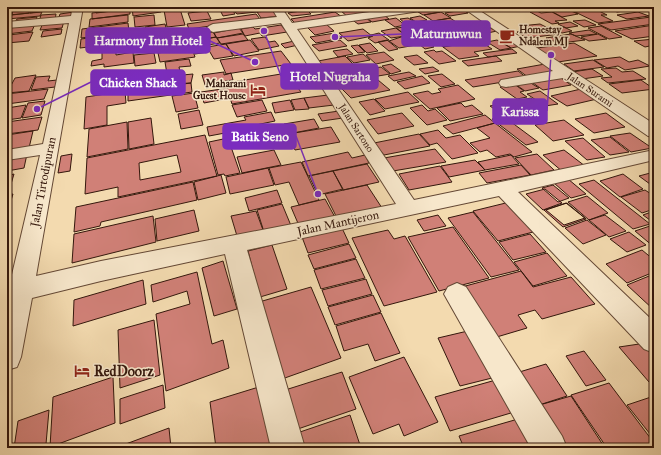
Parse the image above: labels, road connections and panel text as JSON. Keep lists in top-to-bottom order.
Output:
{
  "streets": {
    "street": [
      "Jalan Surami",
      "Jalan Sartono",
      "Jalan Tirtodipuran",
      "Jalan Mantijeron"
    ]
  },
  "crossings": [
    ["Jalan Sartono", "Jalan Mantijeron"],
    ["Jalan Tirtodipuran", "Jalan Mantijeron"]
  ],
  "places": {
    "other": [
      "Hotel Nugraha",
      "Maturnuwun",
      "Karissa",
      "Harmony Inn Hotel",
      "Chicken Shack",
      "Batik Seno"
    ],
    "cafe": ["Homestay Ndalem MJ"],
    "hotel": ["Maharani Guest House", "RedDoorz"]
  }
}
